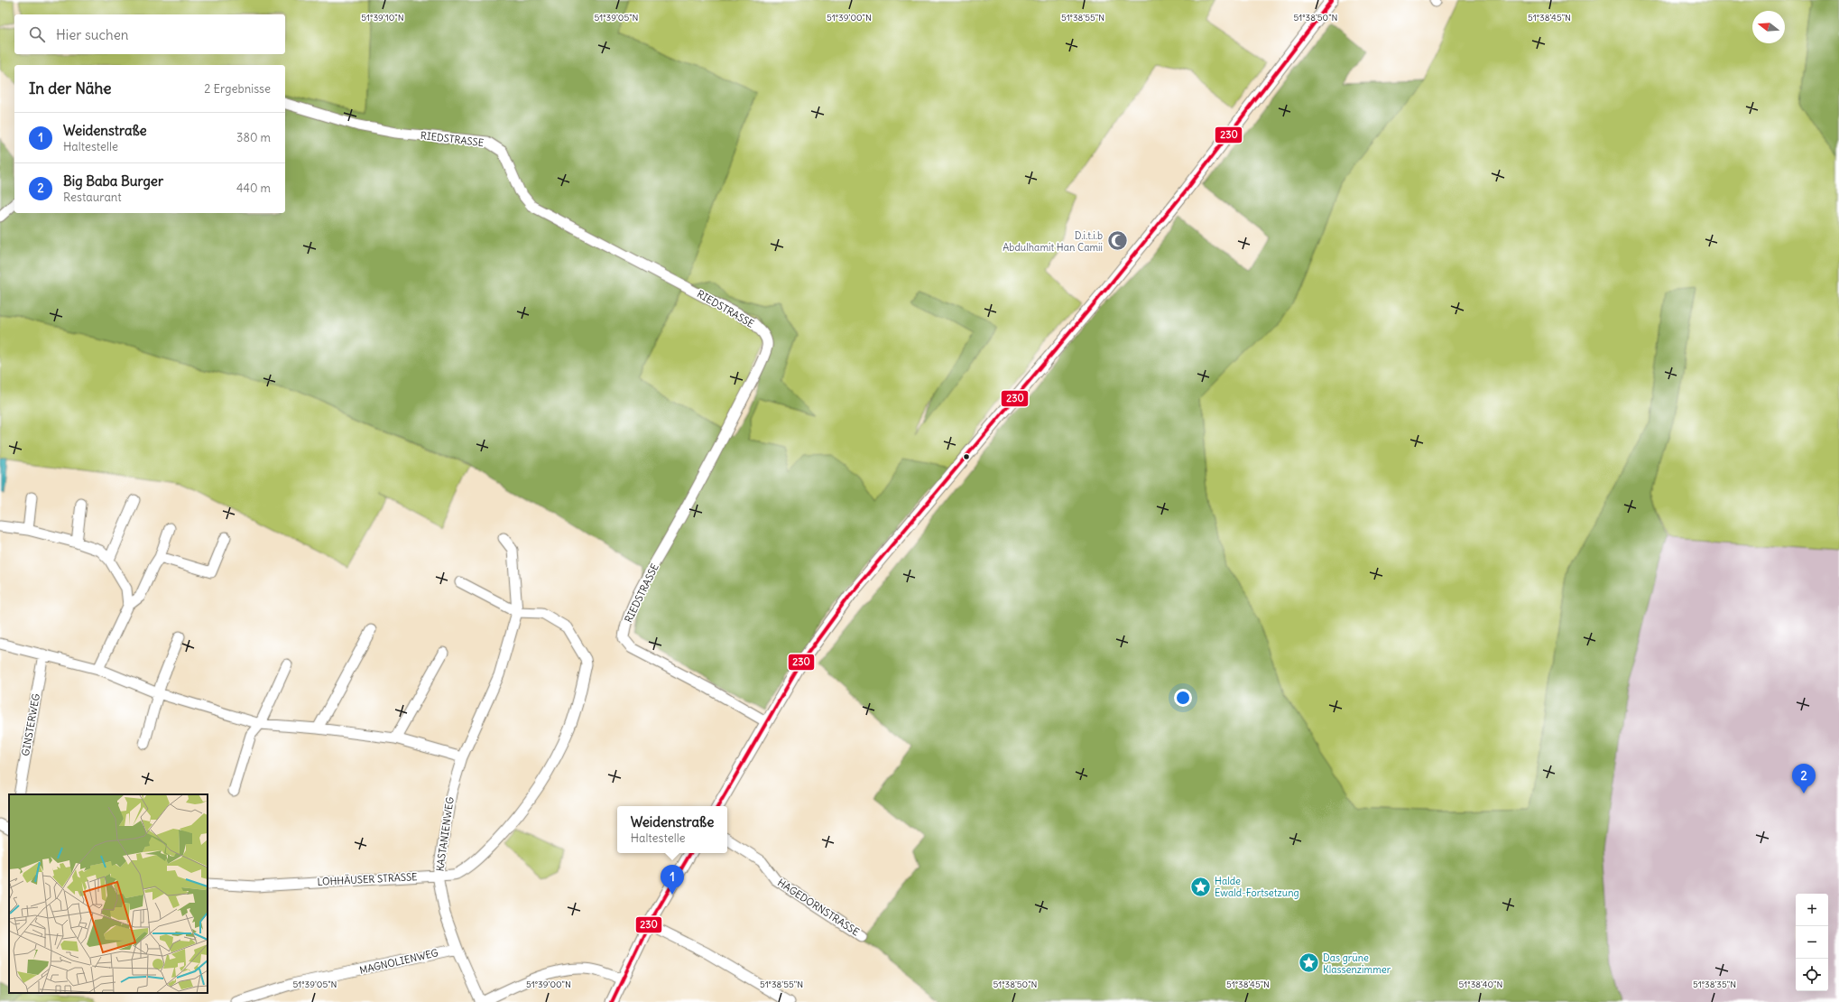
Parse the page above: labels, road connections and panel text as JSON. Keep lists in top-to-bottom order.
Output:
{
  "streets": {
    "street": [
      "RIEDSTRASSE",
      "GINSTERWEG",
      "KASTANIENWEG",
      "LOHHÄUSER STRASSE",
      "HAGEDORNSTRASSE",
      "MAGNOLIENWEG"
    ]
  },
  "crossings": [
    ["KASTANIENWEG", "LOHHÄUSER STRASSE"]
  ],
  "places": {
    "mosque": ["D.i.t.i.b Abdulhamit Han Camii"],
    "place": ["Halde Ewald-Fortsetzung", "Das grüne Klassenzimmer"]
  },
  "lines": ["transit line 230"],
  "north": "left",
  "page": {
    "search": "Hier suchen",
    "heading": ["In der Nähe", "2 Ergebnisse"],
    "list": [
      {
        "mark": "1",
        "name": "Weidenstraße",
        "note": "Haltestelle",
        "value": "380 m"
      },
      {
        "mark": "2",
        "name": "Big Baba Burger",
        "note": "Restaurant",
        "value": "440 m"
      }
    ],
    "pins": ["2", "1"],
    "popup": ["Weidenstraße", "Haltestelle"],
    "map_buttons": ["+", "−"]
  },
  "coordinates": [
    "51°39'10\"N",
    "51°39'05\"N",
    "51°39'00\"N",
    "51°38'55\"N",
    "51°38'50\"N",
    "51°38'45\"N",
    "51°38'40\"N",
    "51°38'35\"N"
  ]
}
